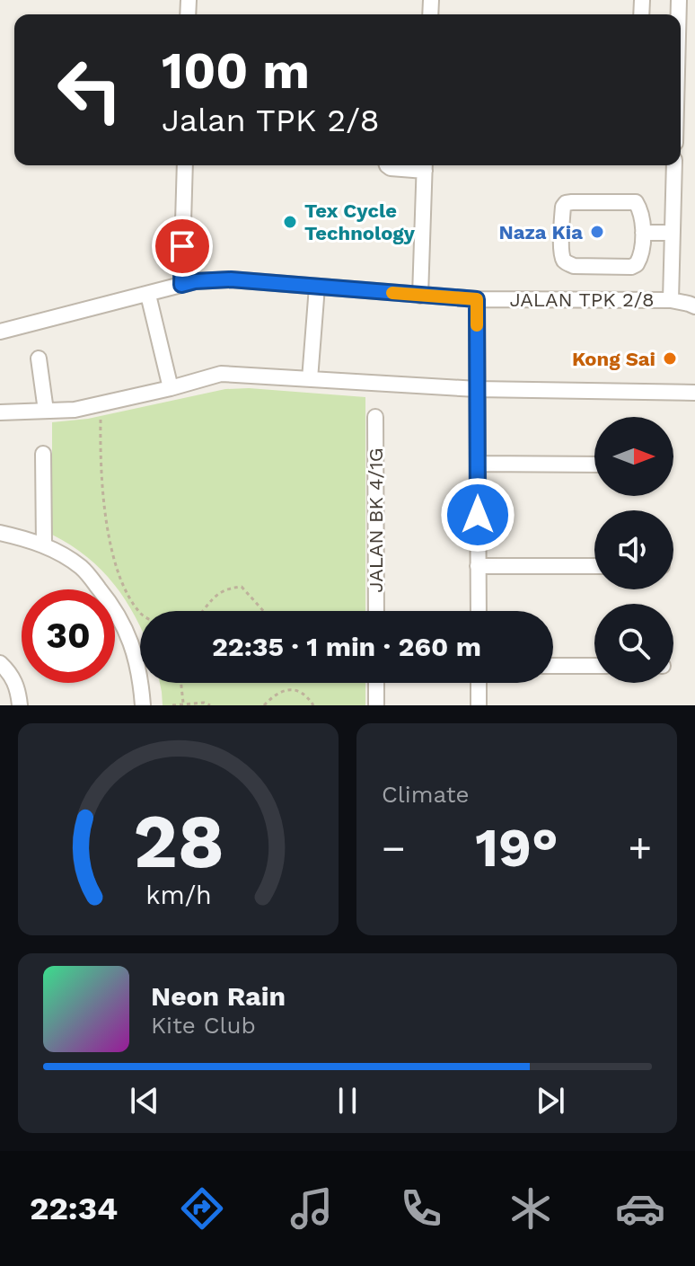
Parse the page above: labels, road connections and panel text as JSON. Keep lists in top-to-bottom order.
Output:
{
  "streets": {
    "street": ["JALAN TPK 2/8", "JALAN BK 4/1G"]
  },
  "places": ["Tex Cycle Technology", "Naza Kia", "Kong Sai"],
  "north": "right",
  "page": {
    "turn": ["100 m", "Jalan TPK 2/8"],
    "limit": "30",
    "trip": "22:35 · 1 min · 260 m",
    "tile": "Climate",
    "heat": ["−", "19°", "+"],
    "song": ["Neon Rain", "Kite Club"],
    "tabs": "22:34",
    "gauge": ["28", "km/h"]
  }
}
